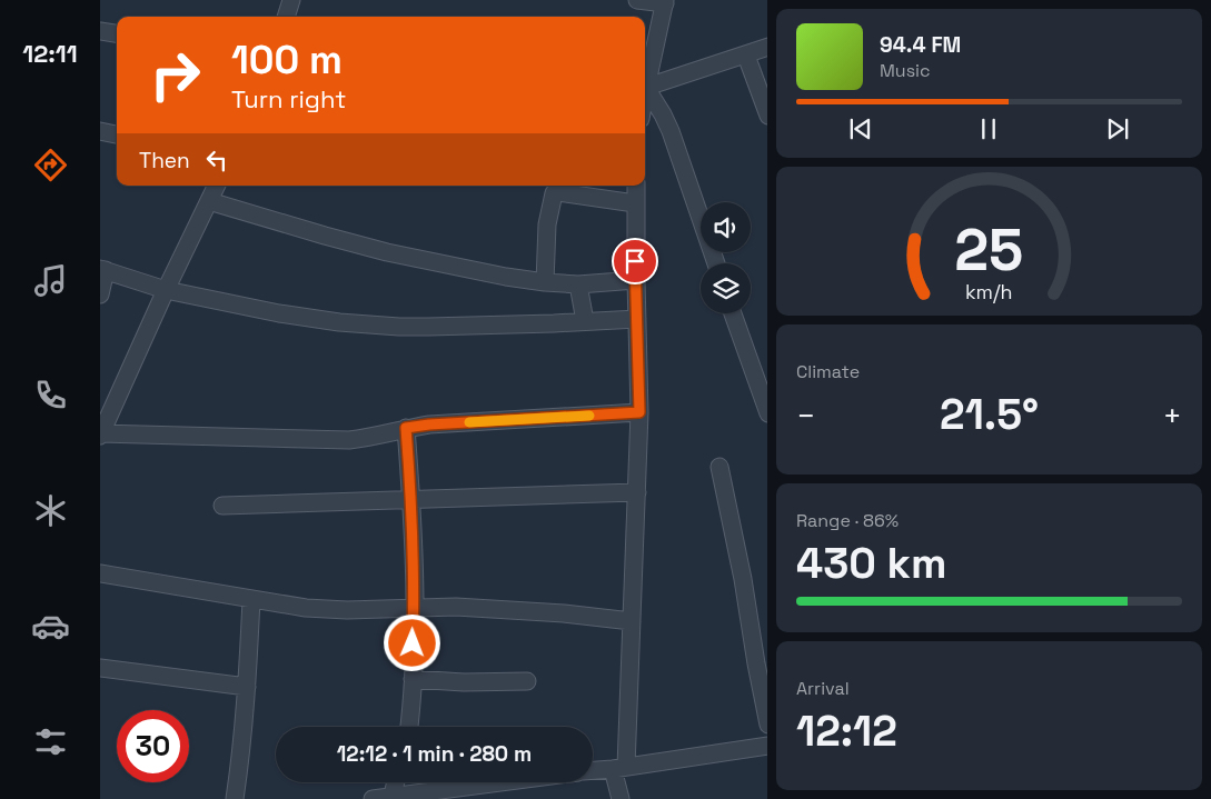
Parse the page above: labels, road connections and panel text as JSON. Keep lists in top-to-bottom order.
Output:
{
  "page": {
    "tabs": "12:11",
    "turn": ["100 m", "Turn right"],
    "song": ["94.4 FM", "Music"],
    "then": "Then",
    "tile": [
      "Climate",
      ["Range · 86%", "430 km"],
      ["Arrival", "12:12"]
    ],
    "heat": ["−", "21.5°", "+"],
    "limit": "30",
    "trip": "12:12 · 1 min · 280 m",
    "gauge": ["25", "km/h"]
  }
}
